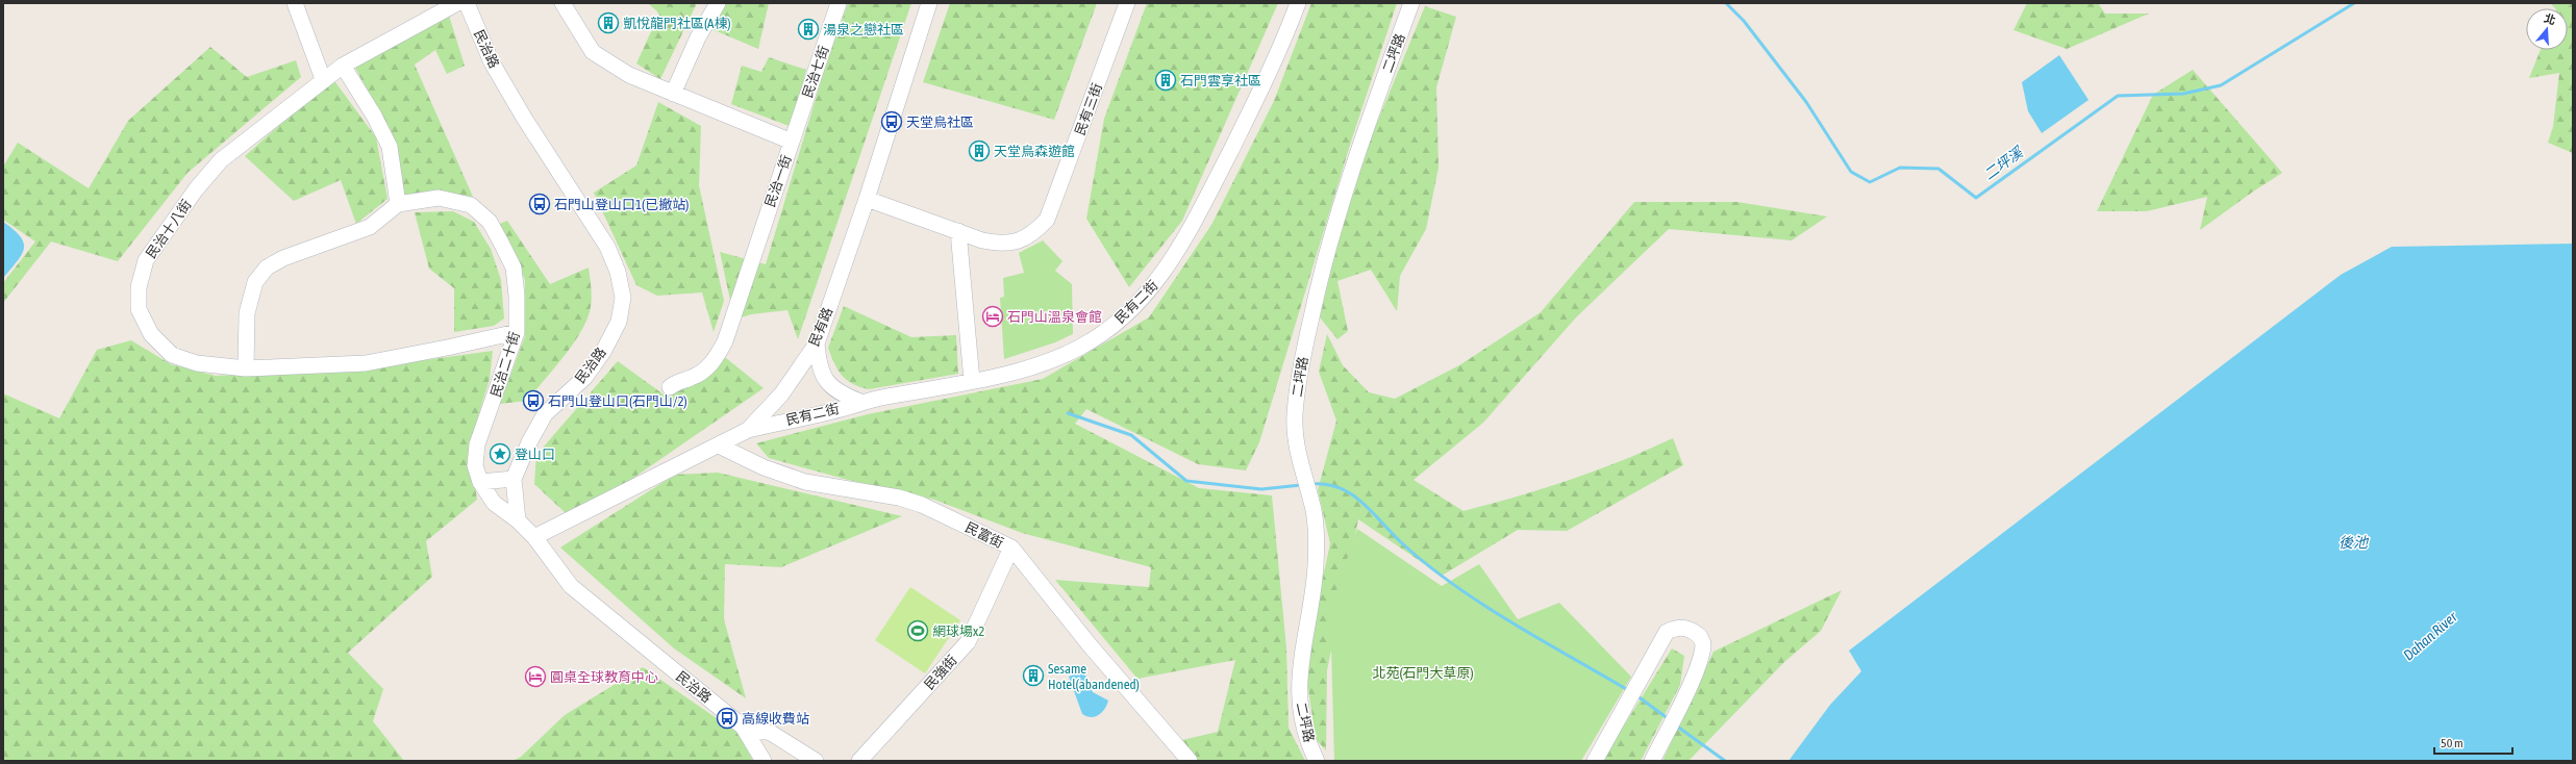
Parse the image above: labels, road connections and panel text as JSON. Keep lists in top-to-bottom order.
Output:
{
  "streets": {
    "street": [
      "民治路",
      "二坪路",
      "民治七街",
      "民有三街",
      "民治一街",
      "民治十八街",
      "民有二街",
      "民有路",
      "民治二十街",
      "民富街",
      "民強街"
    ]
  },
  "crossings": [
    ["民治路", "民有路"],
    ["民治路", "民治二十街"],
    ["民治七街", "民治一街"],
    ["民有三街", "民有路"],
    ["民治十八街", "民治二十街"],
    ["民有二街", "民有路"],
    ["民有路", "民富街"],
    ["民富街", "民強街"]
  ],
  "water": ["二坪溪", "後池", "Dahan River"],
  "parks": ["北苑(石門大草原)"],
  "places": {
    "building": [
      "凱悅龍門社區(A棟)",
      "湯泉之戀社區",
      "石門雲享社區",
      "天堂鳥森遊館",
      "Sesame Hotel(abandened)"
    ],
    "bus stop": [
      "天堂鳥社區",
      "石門山登山口1(已撤站)",
      "石門山登山口(石門山/2)",
      "高線收費站"
    ],
    "hotel": ["石門山溫泉會館", "圓桌全球教育中心"],
    "place": ["登山口"],
    "sports": ["網球場x2"]
  },
  "scale_bar": "50 m",
  "north": "top"
}
